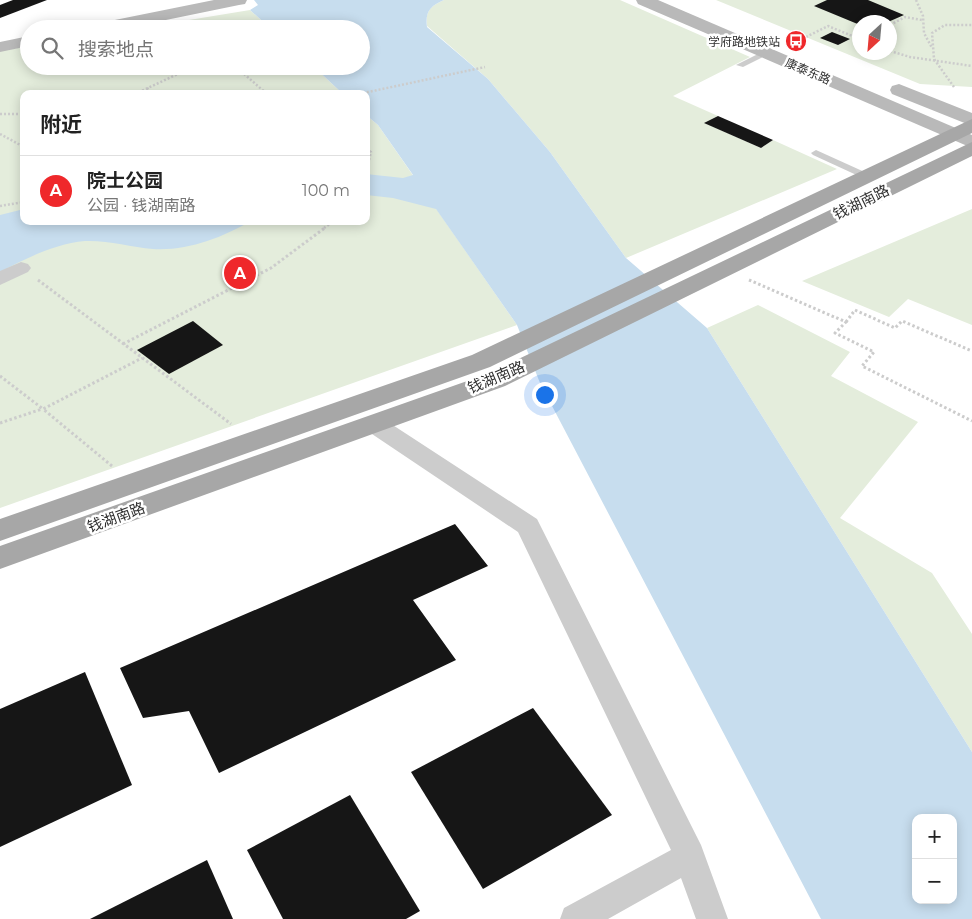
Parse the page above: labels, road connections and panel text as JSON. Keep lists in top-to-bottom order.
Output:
{
  "streets": {
    "main road": ["钱湖南路"],
    "street": ["康泰东路"]
  },
  "crossings": [
    ["康泰东路", "钱湖南路"]
  ],
  "places": {
    "bus stop": ["学府路地铁站"]
  },
  "north": "bottom left",
  "page": {
    "search": "搜索地点",
    "heading": "附近",
    "list": [
      {
        "mark": "A",
        "name": "院士公园",
        "note": "公园 · 钱湖南路",
        "value": "100 m"
      }
    ],
    "pins": "A",
    "map_buttons": ["+", "−"]
  }
}
